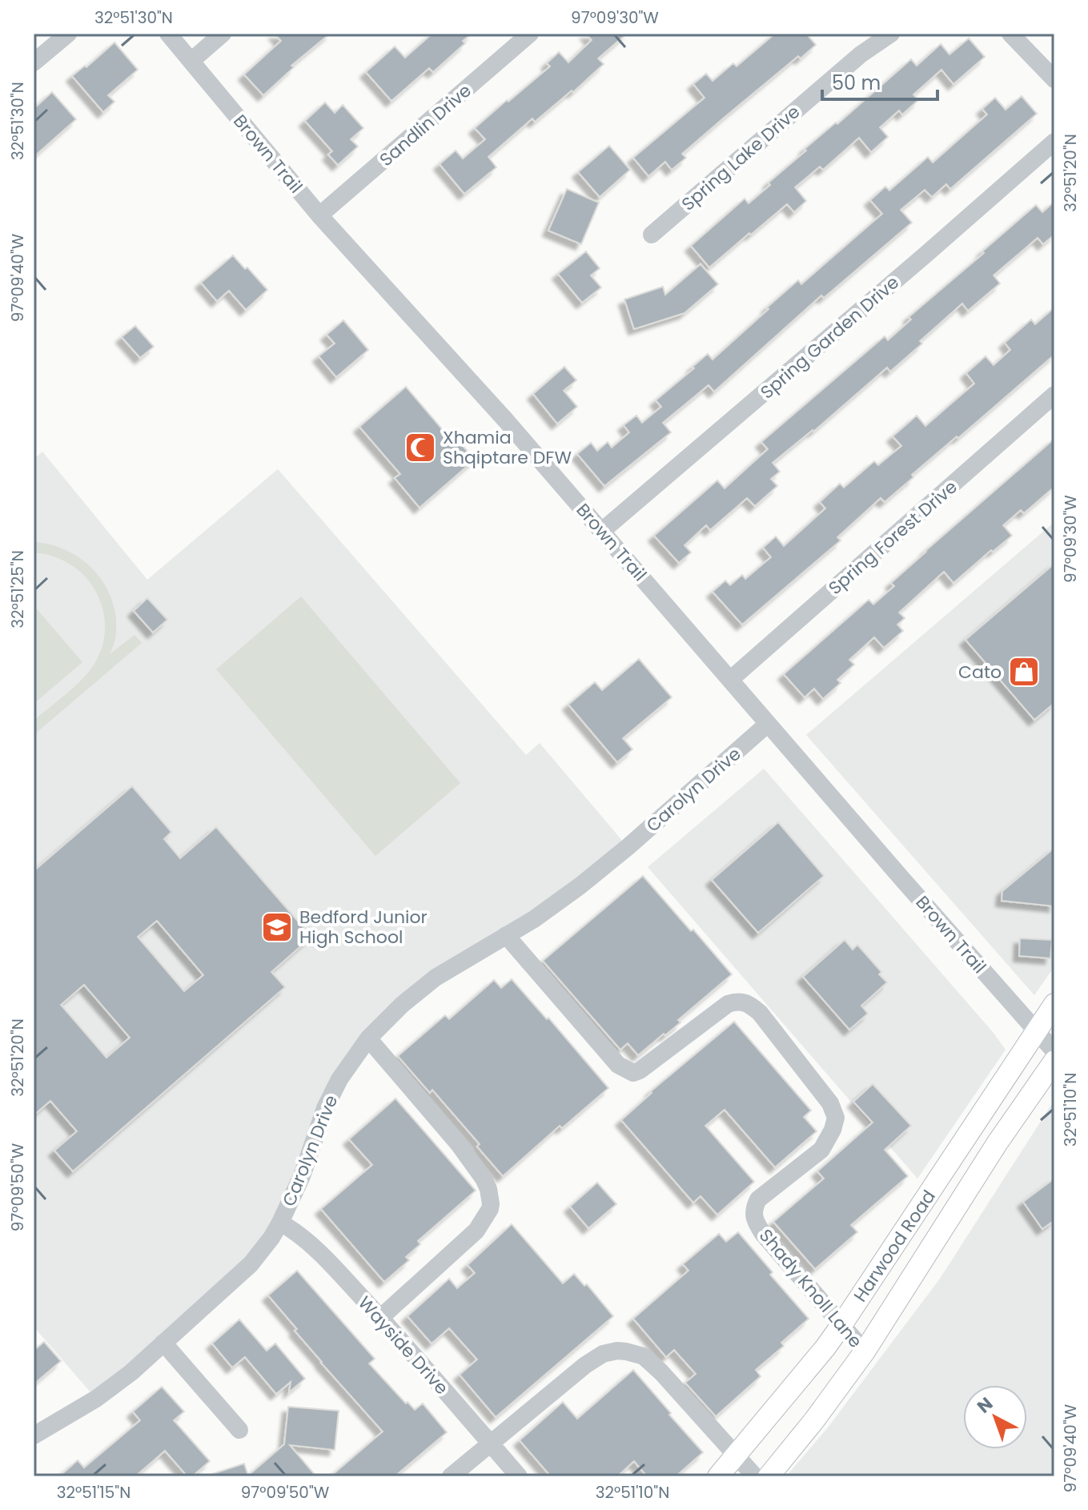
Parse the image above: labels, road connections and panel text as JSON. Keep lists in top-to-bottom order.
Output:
{
  "streets": {
    "main road": ["Harwood Road"],
    "street": [
      "Sandlin Drive",
      "Brown Trail",
      "Spring Lake Drive",
      "Spring Garden Drive",
      "Spring Forest Drive",
      "Carolyn Drive",
      "Shady Knoll Lane",
      "Wayside Drive"
    ]
  },
  "crossings": [
    ["Sandlin Drive", "Brown Trail"],
    ["Brown Trail", "Spring Garden Drive"],
    ["Brown Trail", "Spring Forest Drive"],
    ["Brown Trail", "Carolyn Drive"],
    ["Brown Trail", "Harwood Road"],
    ["Carolyn Drive", "Shady Knoll Lane"],
    ["Carolyn Drive", "Wayside Drive"],
    ["Harwood Road", "Shady Knoll Lane"]
  ],
  "places": {
    "mosque": ["Xhamia Shqiptare DFW"],
    "shop": ["Cato"],
    "school or university": ["Bedford Junior High School"]
  },
  "scale_bar": "50 m",
  "north": "top left",
  "coordinates": [
    "32°51'30\"N",
    "97°09'30\"W",
    "32°51'20\"N",
    "97°09'40\"W",
    "32°51'25\"N",
    "32°51'10\"N",
    "97°09'50\"W",
    "32°51'15\"N"
  ]
}
